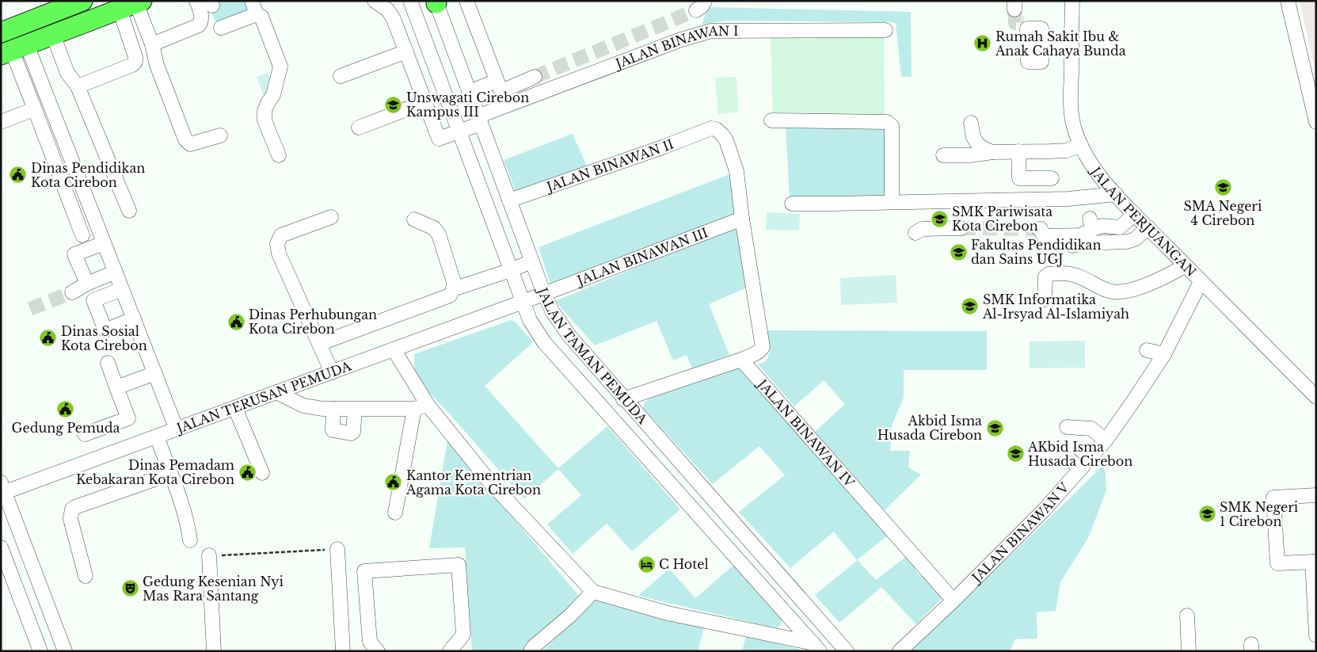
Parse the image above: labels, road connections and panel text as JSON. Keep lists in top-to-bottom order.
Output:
{
  "streets": {
    "street": [
      "JALAN BINAWAN I",
      "JALAN BINAWAN II",
      "JALAN PERJUANGAN",
      "JALAN BINAWAN III",
      "JALAN TAMAN PEMUDA",
      "JALAN TERUSAN PEMUDA",
      "JALAN BINAWAN IV",
      "JALAN BINAWAN V"
    ]
  },
  "crossings": [
    ["JALAN BINAWAN I", "JALAN TAMAN PEMUDA"],
    ["JALAN BINAWAN II", "JALAN BINAWAN III"],
    ["JALAN BINAWAN II", "JALAN TAMAN PEMUDA"],
    ["JALAN PERJUANGAN", "JALAN BINAWAN V"],
    ["JALAN BINAWAN III", "JALAN TAMAN PEMUDA"],
    ["JALAN BINAWAN III", "JALAN TERUSAN PEMUDA"],
    ["JALAN TAMAN PEMUDA", "JALAN TERUSAN PEMUDA"],
    ["JALAN BINAWAN IV", "JALAN BINAWAN V"]
  ],
  "places": {
    "hospital": ["Rumah Sakit Ibu & Anak Cahaya Bunda"],
    "school or university": [
      "Unswagati Cirebon Kampus III",
      "SMA Negeri 4 Cirebon",
      "SMK Pariwisata Kota Cirebon",
      "Fakultas Pendidikan dan Sains UGJ",
      "SMK Informatika Al-Irsyad Al-Islamiyah",
      "Akbid Isma Husada Cirebon",
      "AKbid Isma Husada Cirebon",
      "SMK Negeri 1 Cirebon"
    ],
    "public building": [
      "Dinas Pendidikan Kota Cirebon",
      "Dinas Perhubungan Kota Cirebon",
      "Dinas Sosial Kota Cirebon",
      "Gedung Pemuda",
      "Dinas Pemadam Kebakaran Kota Cirebon",
      "Kantor Kementrian Agama Kota Cirebon"
    ],
    "hotel": ["C Hotel"],
    "theatre": ["Gedung Kesenian Nyi Mas Rara Santang"]
  }
}
